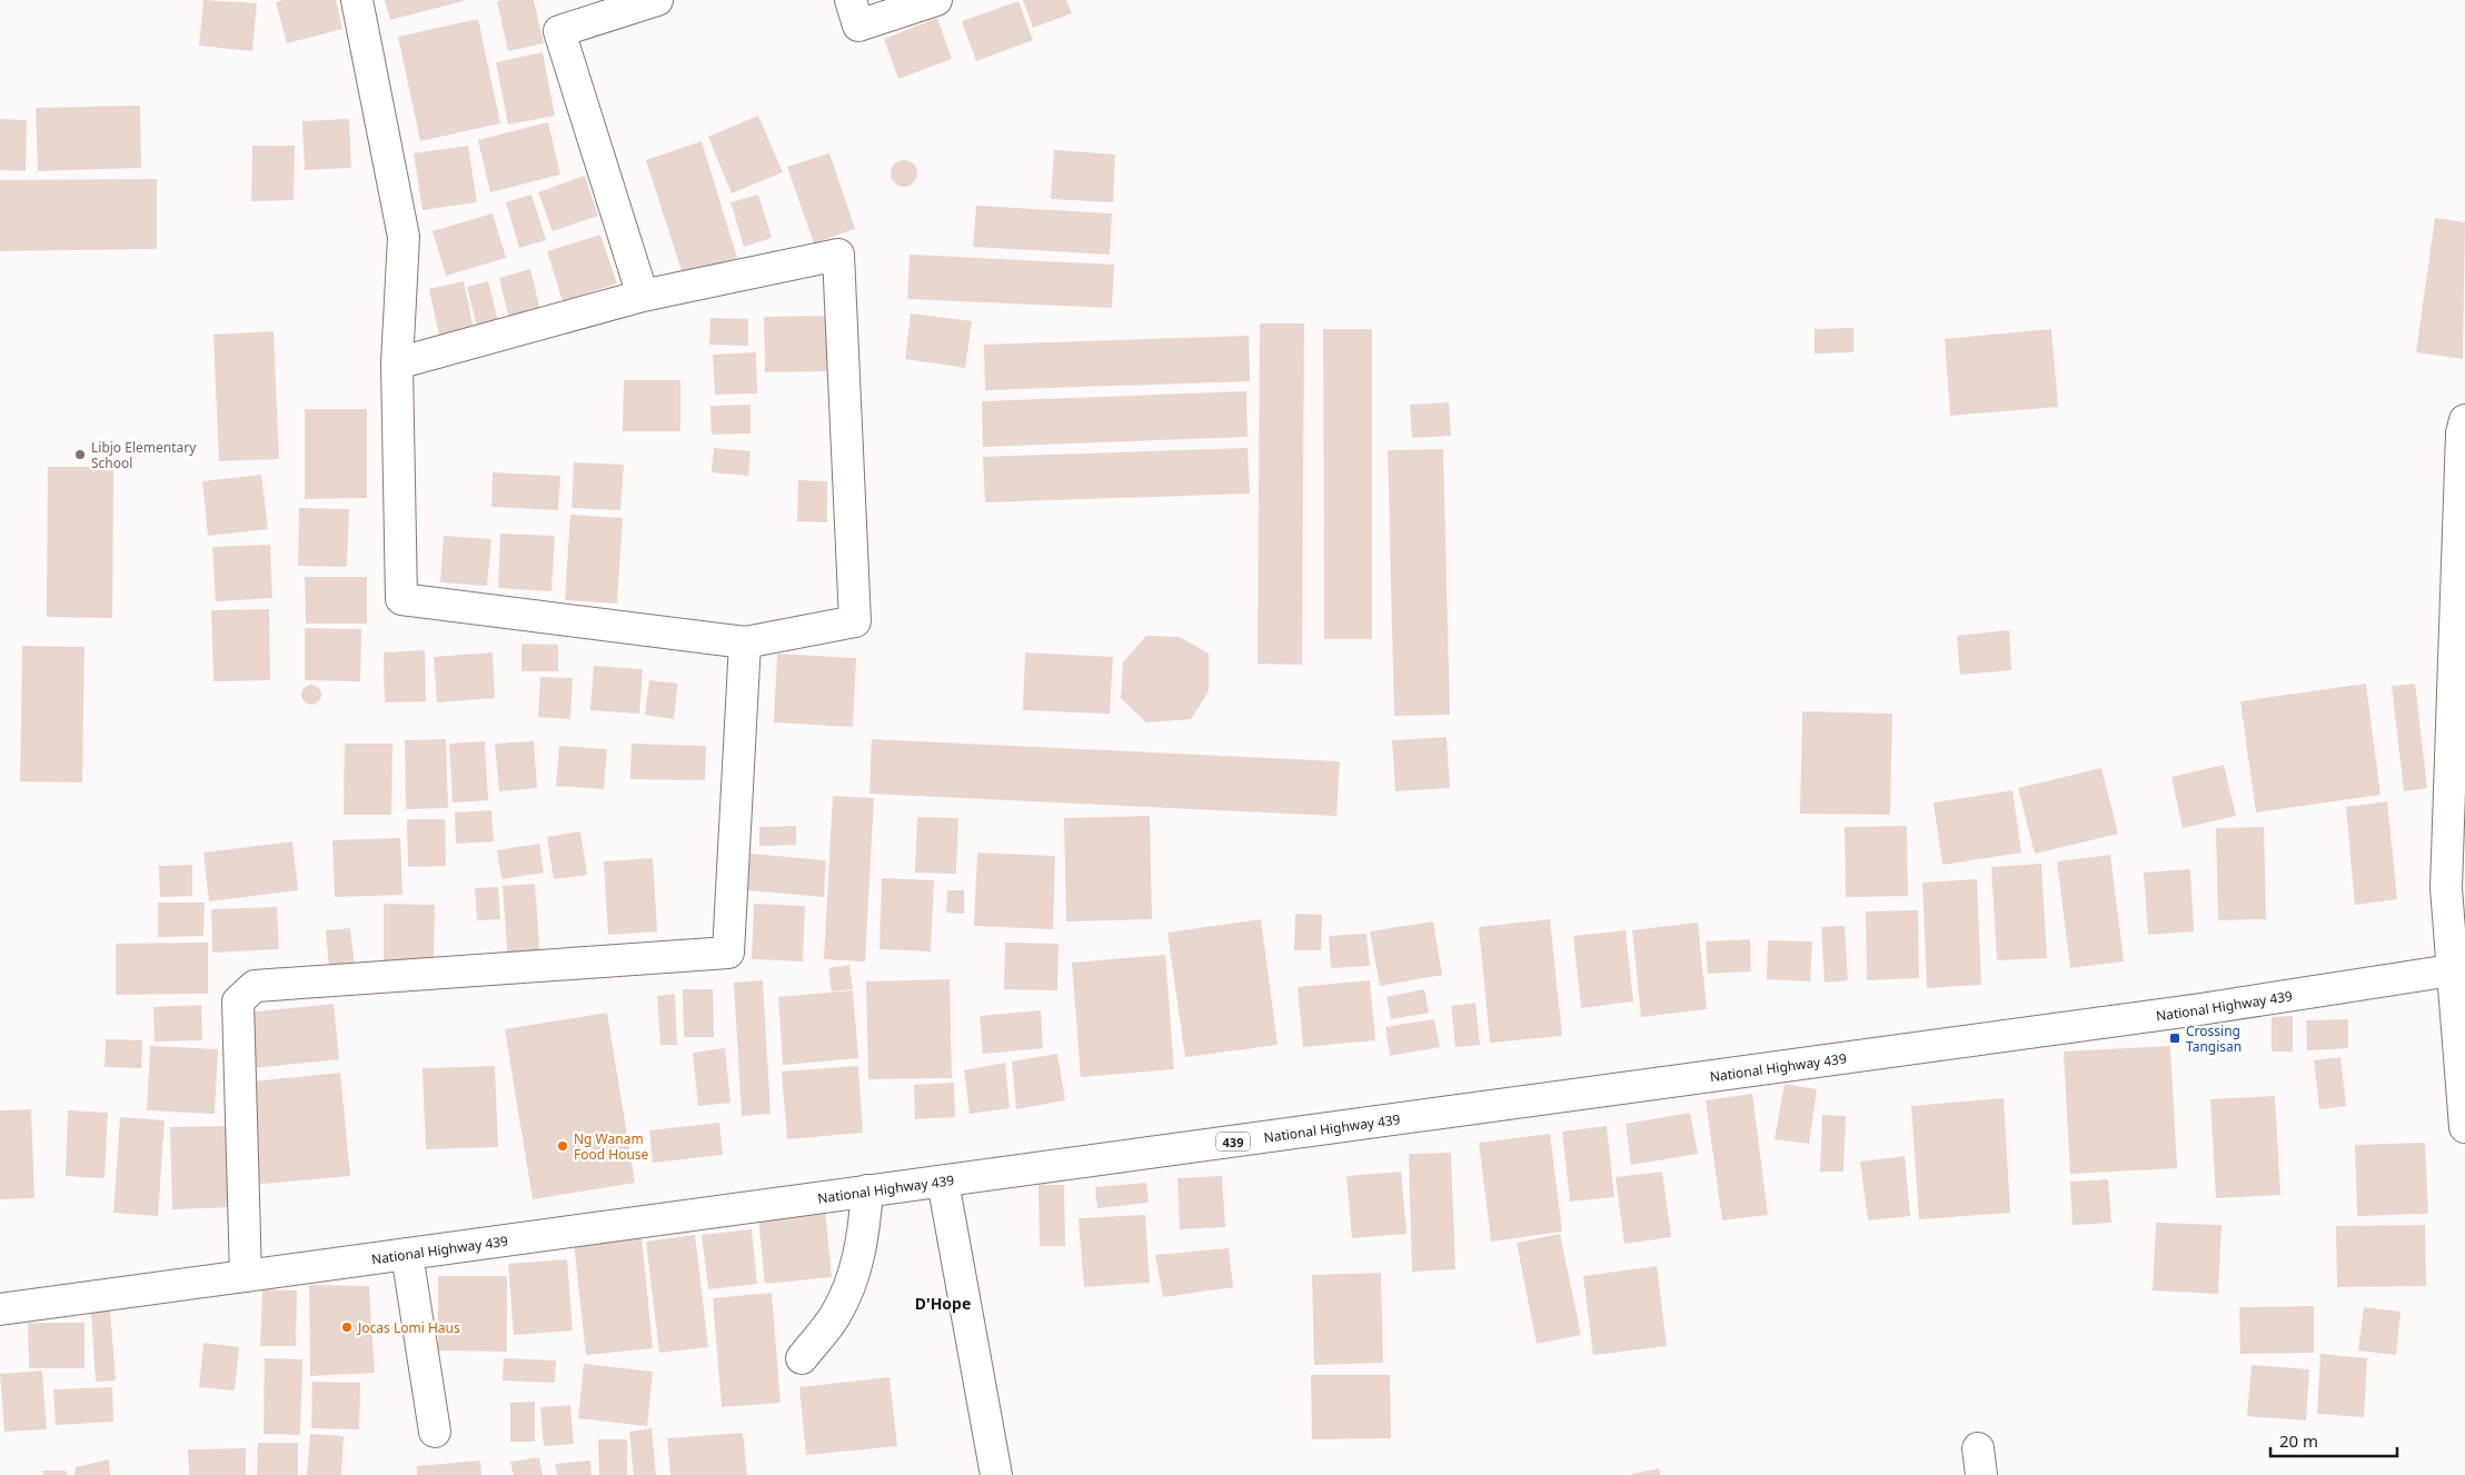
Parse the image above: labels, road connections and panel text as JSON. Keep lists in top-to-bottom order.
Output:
{
  "streets": {
    "street": ["National Highway 439", "439"]
  },
  "districts": ["D'Hope"],
  "places": {
    "other": ["Libjo Elementary School", "Ng Wanam Food House", "Jocas Lomi Haus"],
    "transit": ["Crossing Tangisan"]
  },
  "scale_bar": "20 m"
}
